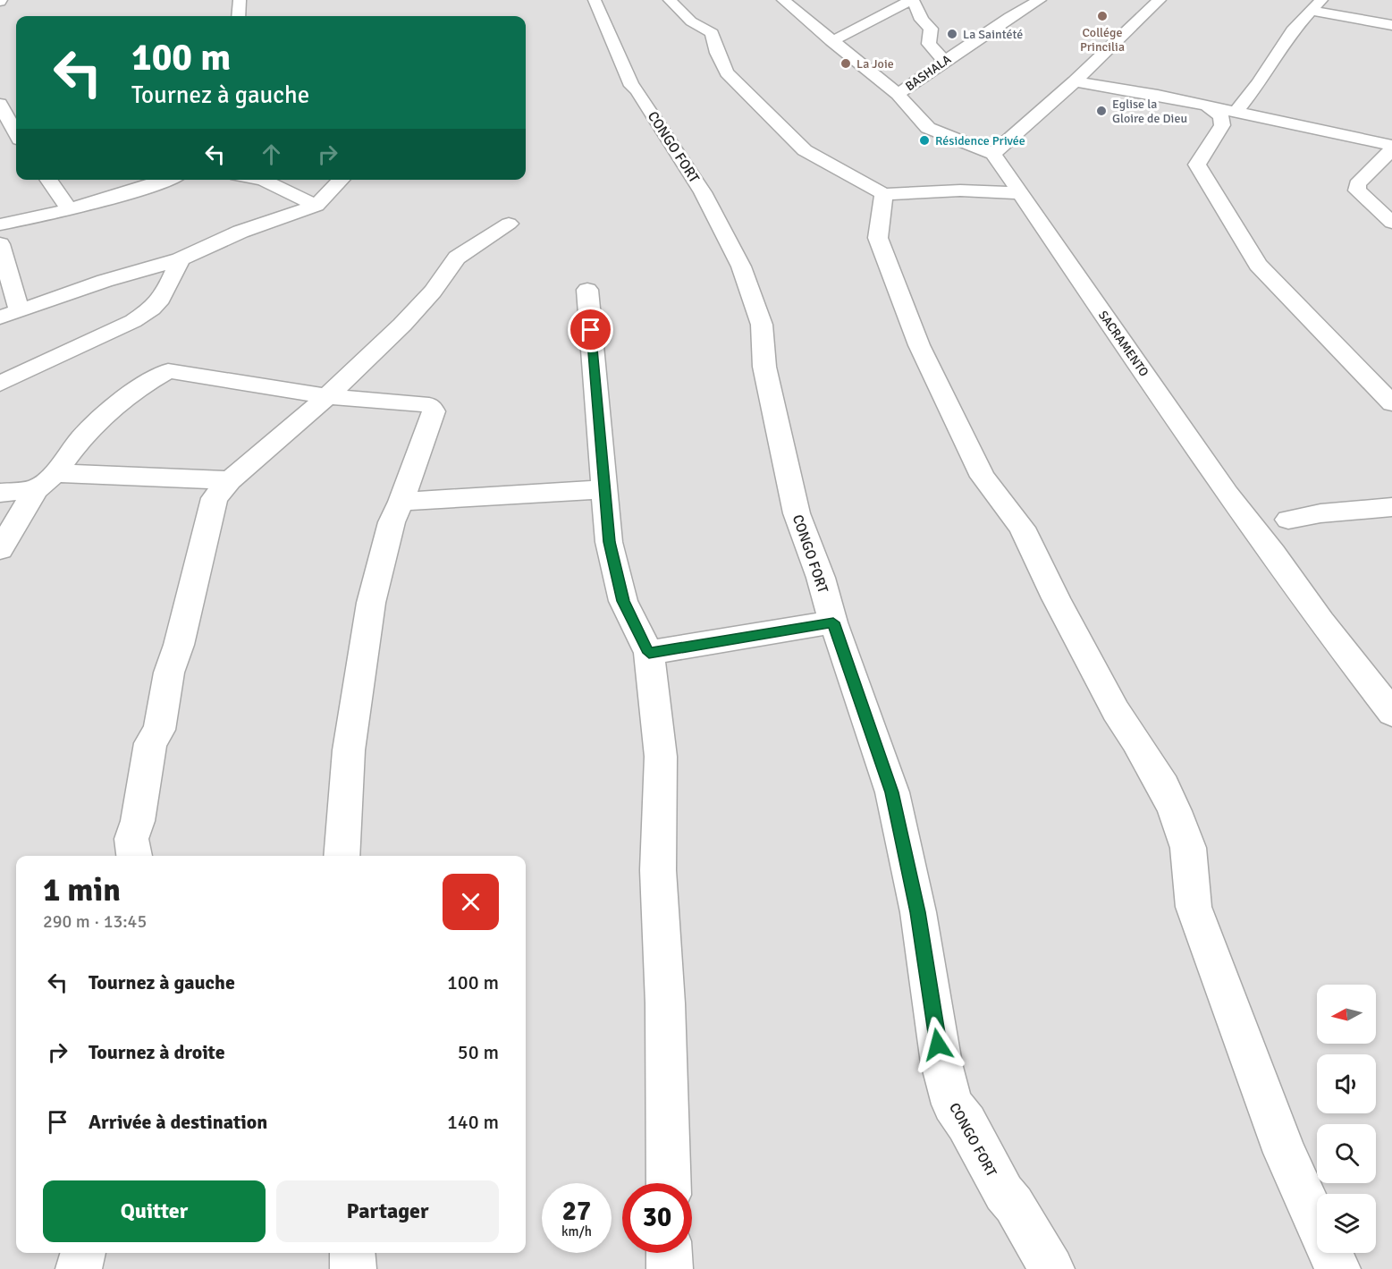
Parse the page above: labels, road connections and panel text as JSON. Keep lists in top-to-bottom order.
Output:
{
  "streets": {
    "street": ["BASHALA", "CONGO FORT", "SACRAMENTO"]
  },
  "places": [
    "Collége Princilia",
    "La Saintété",
    "La Joie",
    "Eglise la Gloire de Dieu",
    "Résidence Privée"
  ],
  "north": "left",
  "page": {
    "turn": ["100 m", "Tournez à gauche"],
    "heading": ["1 min", "290 m · 13:45"],
    "list": [
      {
        "name": "Tournez à gauche",
        "value": "100 m"
      },
      {
        "name": "Tournez à droite",
        "value": "50 m"
      },
      {
        "name": "Arrivée à destination",
        "value": "140 m"
      }
    ],
    "buttons": ["Quitter", "Partager"],
    "speed": "27 km/h",
    "limit": "30"
  }
}
